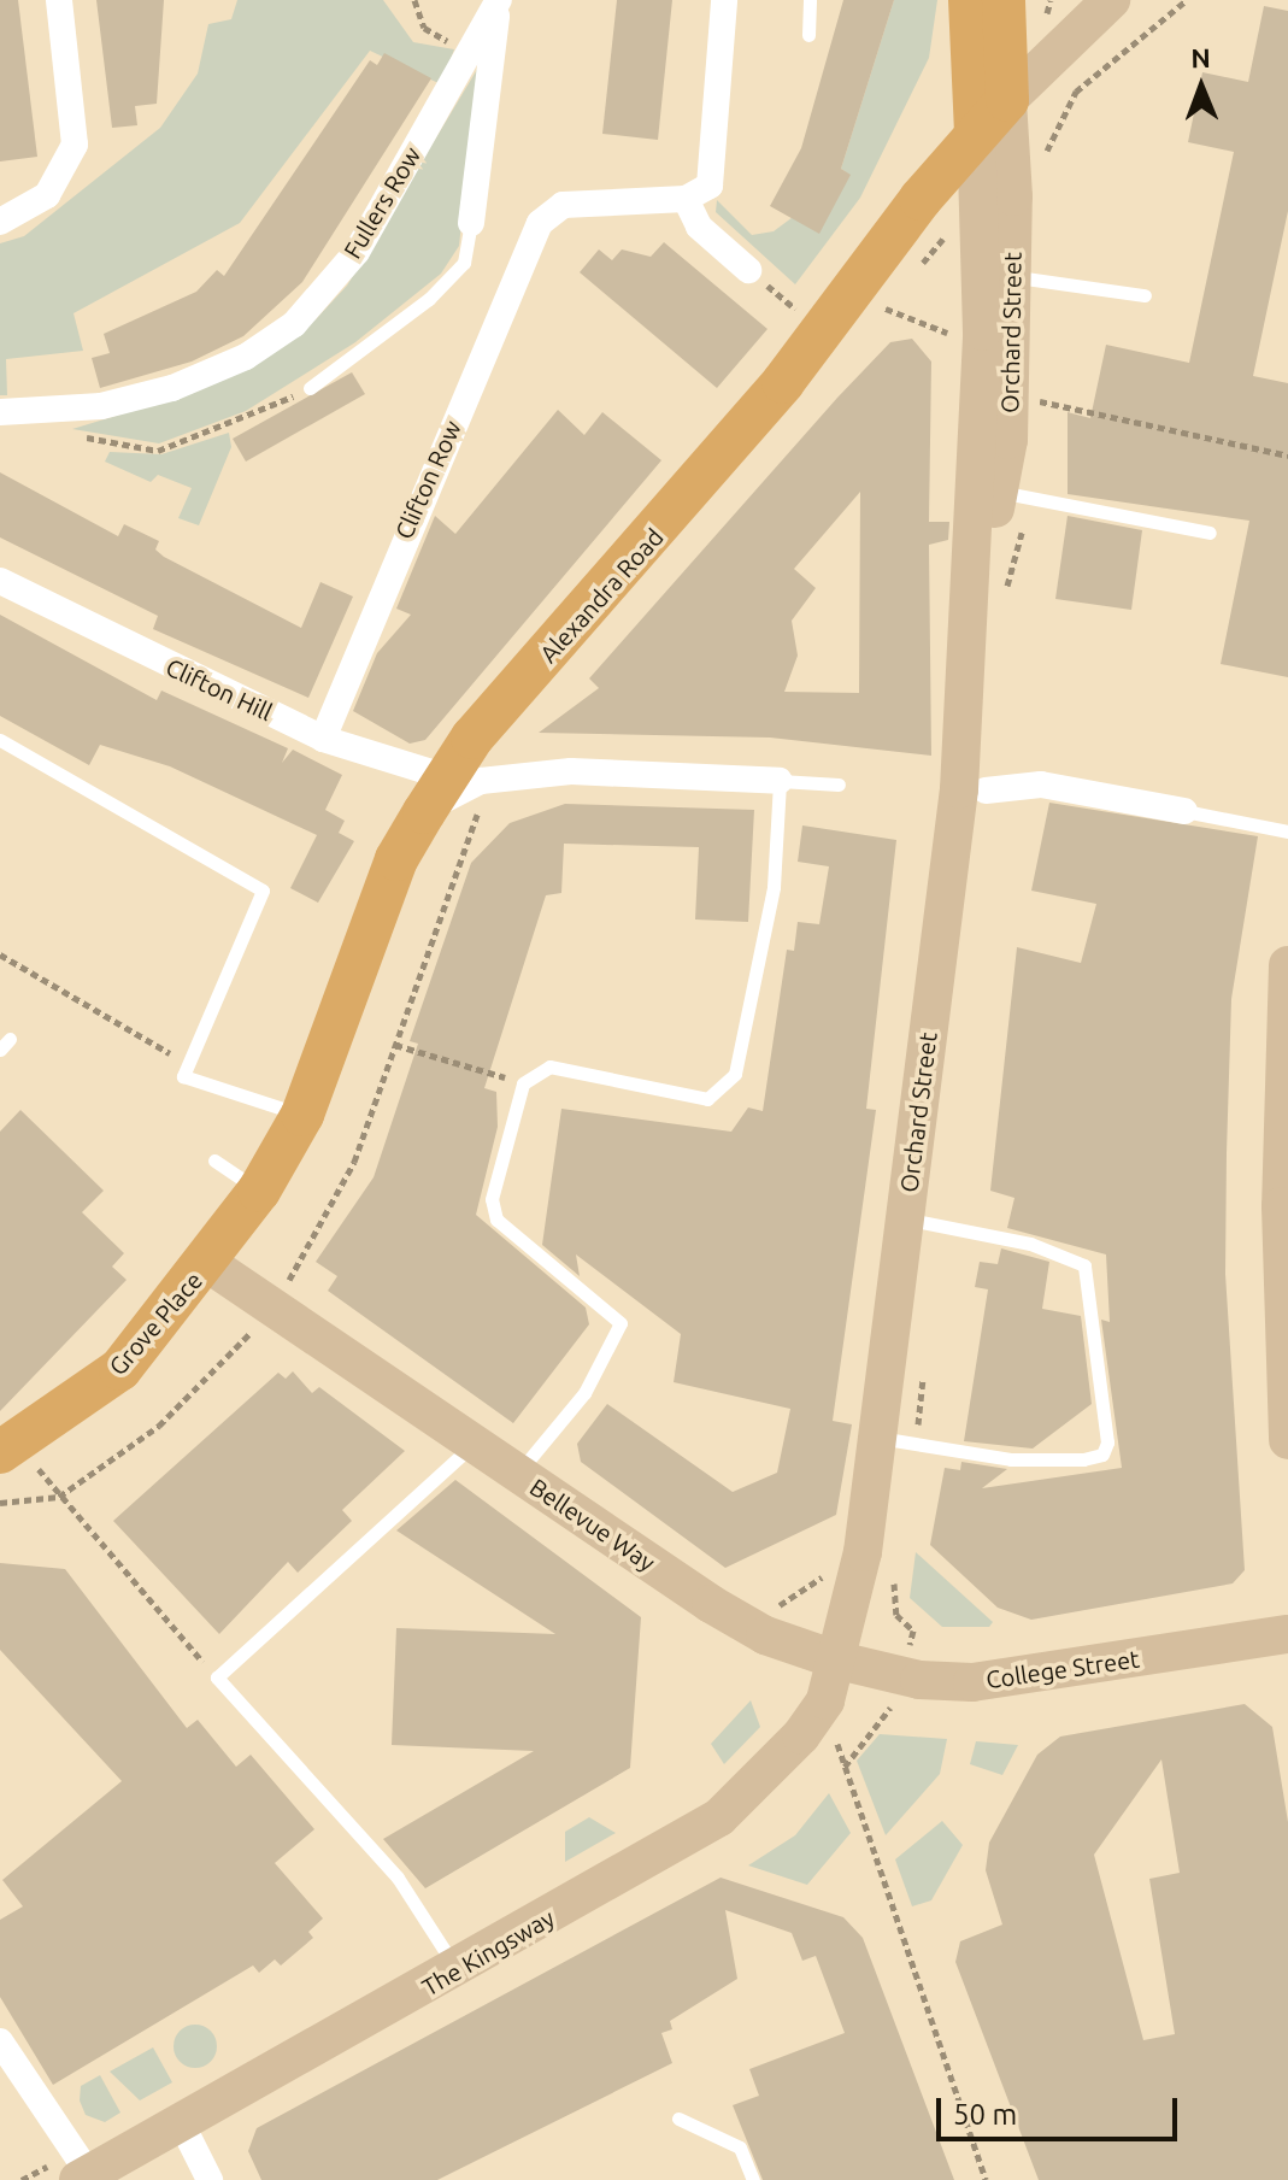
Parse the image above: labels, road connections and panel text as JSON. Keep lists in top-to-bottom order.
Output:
{
  "streets": {
    "main road": ["Alexandra Road", "Grove Place"],
    "street": [
      "Fullers Row",
      "Orchard Street",
      "Clifton Row",
      "Clifton Hill",
      "Bellevue Way",
      "College Street",
      "The Kingsway"
    ]
  },
  "crossings": [
    ["Orchard Street", "Alexandra Road"],
    ["Orchard Street", "Bellevue Way"],
    ["Orchard Street", "College Street"],
    ["Orchard Street", "The Kingsway"],
    ["Clifton Row", "Clifton Hill"],
    ["Alexandra Road", "Clifton Hill"],
    ["Alexandra Road", "Grove Place"],
    ["Grove Place", "Bellevue Way"],
    ["Bellevue Way", "College Street"],
    ["Bellevue Way", "The Kingsway"],
    ["College Street", "The Kingsway"]
  ],
  "scale_bar": "50 m",
  "north": "top"
}
